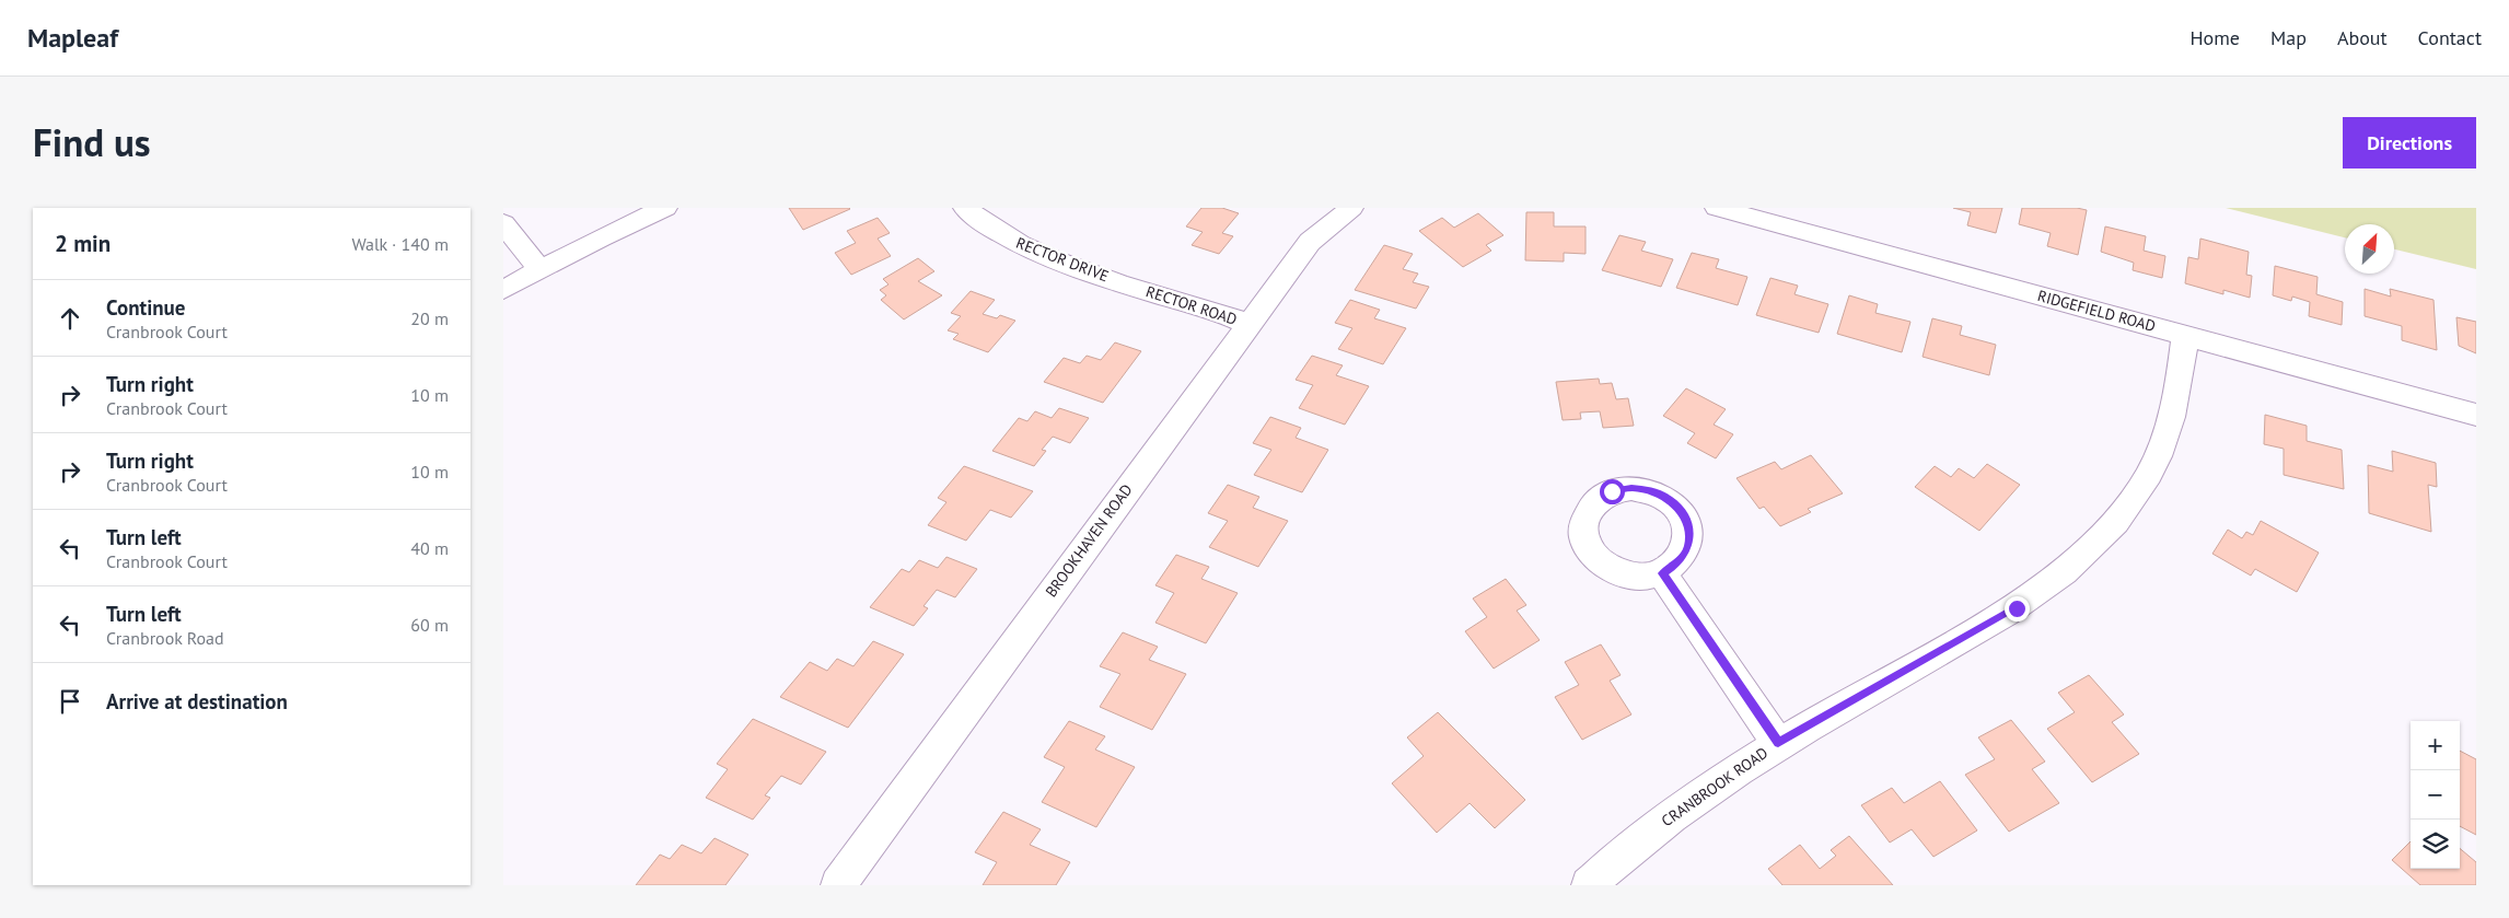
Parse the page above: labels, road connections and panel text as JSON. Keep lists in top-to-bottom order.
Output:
{
  "streets": {
    "street": [
      "RECTOR DRIVE",
      "RECTOR ROAD",
      "RIDGEFIELD ROAD",
      "BROOKHAVEN ROAD",
      "CRANBROOK ROAD"
    ]
  },
  "crossings": [
    ["RECTOR DRIVE", "RECTOR ROAD"],
    ["RECTOR ROAD", "BROOKHAVEN ROAD"],
    ["RIDGEFIELD ROAD", "CRANBROOK ROAD"]
  ],
  "north": "top right",
  "page": {
    "header": "Mapleaf",
    "nav": [
      "Home",
      "Map",
      "About",
      "Contact"
    ],
    "title": "Find us",
    "buttons": "Directions",
    "heading": ["2 min", "Walk · 140 m"],
    "list": [
      ["Continue", "Cranbrook Court", "20 m"],
      ["Turn right", "Cranbrook Court", "10 m"],
      ["Turn right", "Cranbrook Court", "10 m"],
      ["Turn left", "Cranbrook Court", "40 m"],
      ["Turn left", "Cranbrook Road", "60 m"],
      "Arrive at destination"
    ],
    "map_buttons": ["+", "−"]
  }
}
